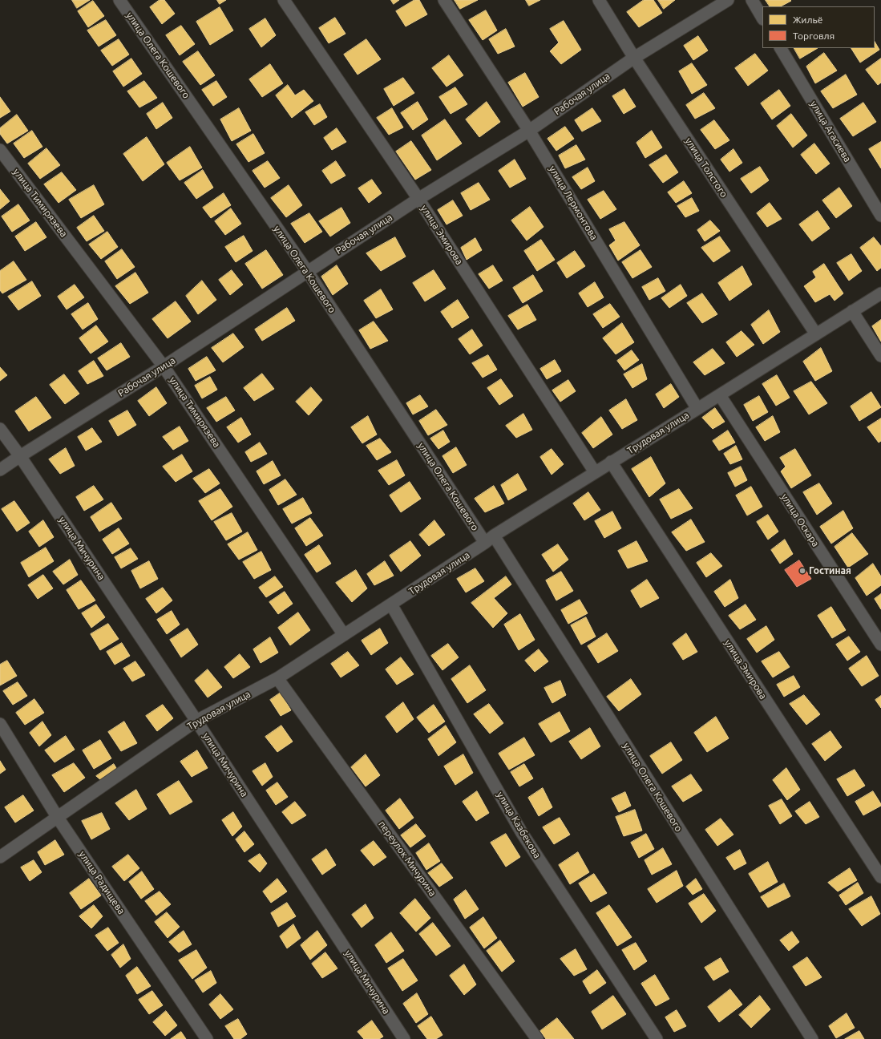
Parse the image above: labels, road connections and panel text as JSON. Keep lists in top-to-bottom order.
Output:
{
  "streets": {
    "street": [
      "улица Олега Кошевого",
      "Рабочая улица",
      "улица Агасиева",
      "улица Толстого",
      "улица Тимирязева",
      "улица Лермонтова",
      "улица Эмирова",
      "Трудовая улица",
      "улица Оскара",
      "улица Мичурина",
      "улица Казбекова",
      "переулок Мичурина",
      "улица Радищева"
    ]
  },
  "crossings": [
    ["улица Олега Кошевого", "Рабочая улица"],
    ["улица Олега Кошевого", "Трудовая улица"],
    ["Рабочая улица", "улица Толстого"],
    ["Рабочая улица", "улица Тимирязева"],
    ["Рабочая улица", "улица Лермонтова"],
    ["Рабочая улица", "улица Эмирова"],
    ["Рабочая улица", "улица Мичурина"],
    ["улица Толстого", "Трудовая улица"],
    ["улица Тимирязева", "Трудовая улица"],
    ["улица Лермонтова", "Трудовая улица"],
    ["улица Эмирова", "Трудовая улица"],
    ["Трудовая улица", "улица Оскара"],
    ["Трудовая улица", "улица Мичурина"],
    ["Трудовая улица", "улица Казбекова"],
    ["Трудовая улица", "переулок Мичурина"],
    ["Трудовая улица", "улица Радищева"]
  ],
  "places": ["Гостиная"],
  "legend": ["Жильё", "Торговля"]
}
